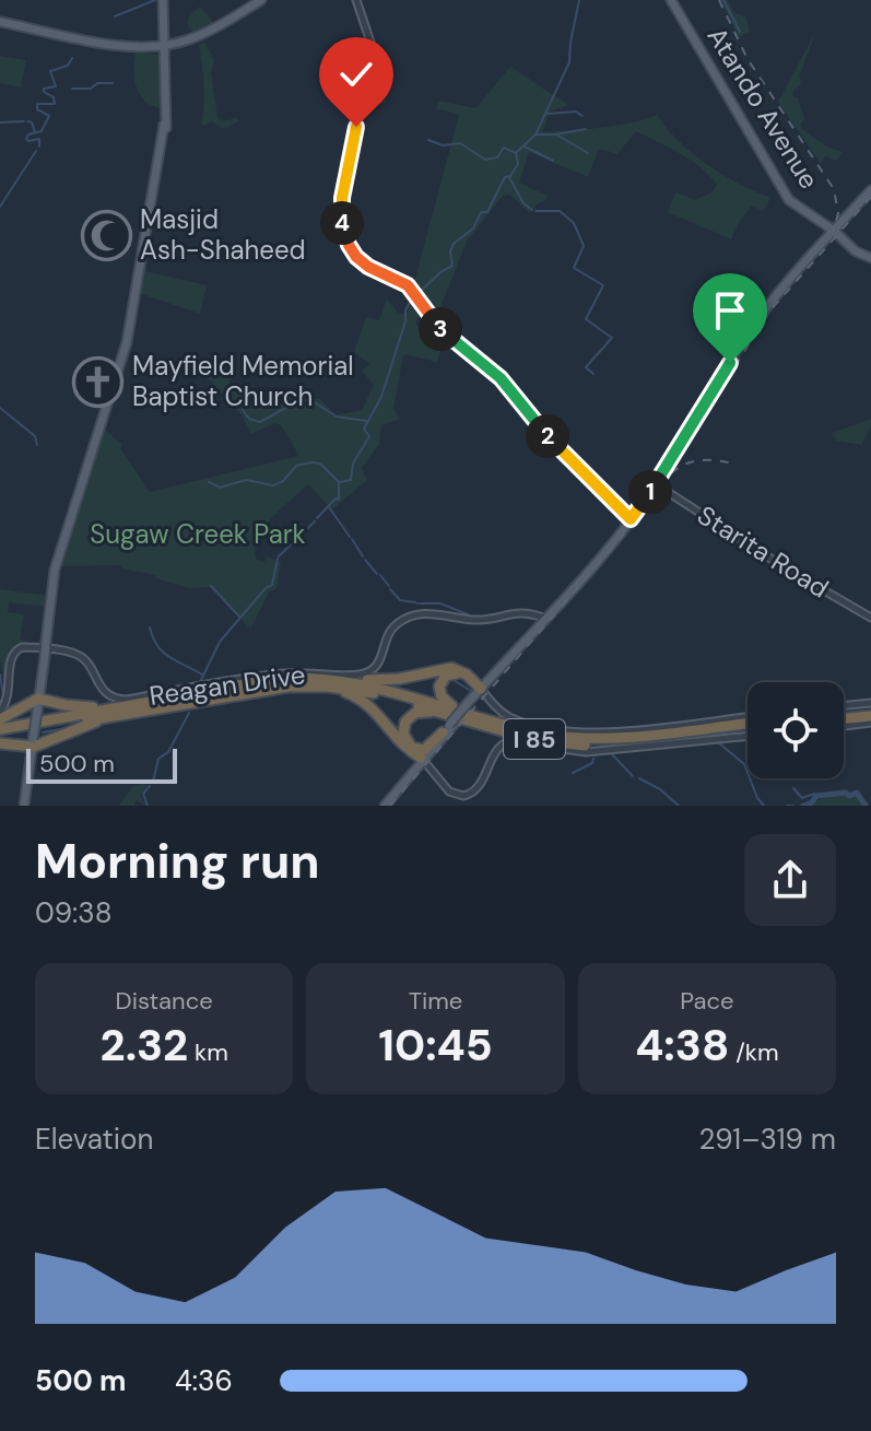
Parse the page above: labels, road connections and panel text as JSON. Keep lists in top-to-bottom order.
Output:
{
  "streets": {
    "highway": ["I 85"],
    "main road": ["Atando Avenue"],
    "street": ["Starita Road", "Reagan Drive"]
  },
  "parks": ["Sugaw Creek Park"],
  "places": {
    "mosque": ["Masjid Ash-Shaheed"],
    "church": ["Mayfield Memorial Baptist Church"]
  },
  "scale_bar": "500 m",
  "page": {
    "pins": [
      "4",
      "3",
      "2",
      "1"
    ],
    "scale": "500 m",
    "heading": ["Morning run", "09:38"],
    "stats": [
      ["Distance", "2.32 km"],
      ["Time", "10:45"],
      ["Pace", "4:38 /km"]
    ],
    "chart": ["Elevation", "291–319 m"],
    "list": [
      {
        "name": "500 m",
        "note": "4:36"
      }
    ]
  }
}
